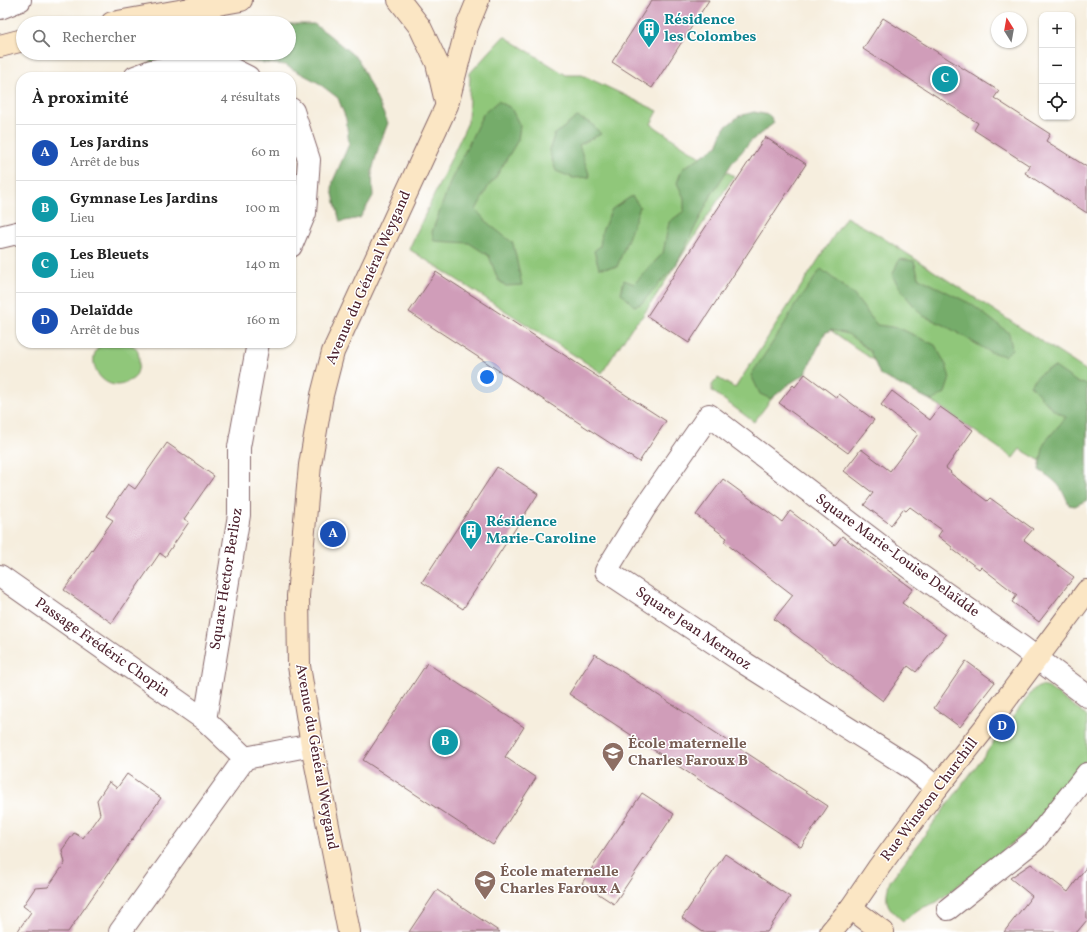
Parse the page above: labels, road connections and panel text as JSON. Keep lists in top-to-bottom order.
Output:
{
  "streets": {
    "street": [
      "Avenue du Général Weygand",
      "Square Marie-Louise Delaïdde",
      "Square Hector Berlioz",
      "Square Jean Mermoz",
      "Passage Frédéric Chopin",
      "Rue Winston Churchill"
    ]
  },
  "crossings": [
    ["Square Marie-Louise Delaïdde", "Square Jean Mermoz"],
    ["Square Marie-Louise Delaïdde", "Rue Winston Churchill"],
    ["Square Hector Berlioz", "Passage Frédéric Chopin"],
    ["Square Jean Mermoz", "Rue Winston Churchill"]
  ],
  "places": {
    "building": ["Résidence les Colombes", "Résidence Marie-Caroline"],
    "school or university": ["École maternelle Charles Faroux B", "École maternelle Charles Faroux A"]
  },
  "north": "top",
  "page": {
    "map_buttons": ["+", "−"],
    "search": "Rechercher",
    "pins": [
      "C",
      "A",
      "D",
      "B"
    ],
    "heading": ["À proximité", "4 résultats"],
    "list": [
      {
        "mark": "A",
        "name": "Les Jardins",
        "note": "Arrêt de bus",
        "value": "60 m"
      },
      {
        "mark": "B",
        "name": "Gymnase Les Jardins",
        "note": "Lieu",
        "value": "100 m"
      },
      {
        "mark": "C",
        "name": "Les Bleuets",
        "note": "Lieu",
        "value": "140 m"
      },
      {
        "mark": "D",
        "name": "Delaïdde",
        "note": "Arrêt de bus",
        "value": "160 m"
      }
    ]
  }
}
